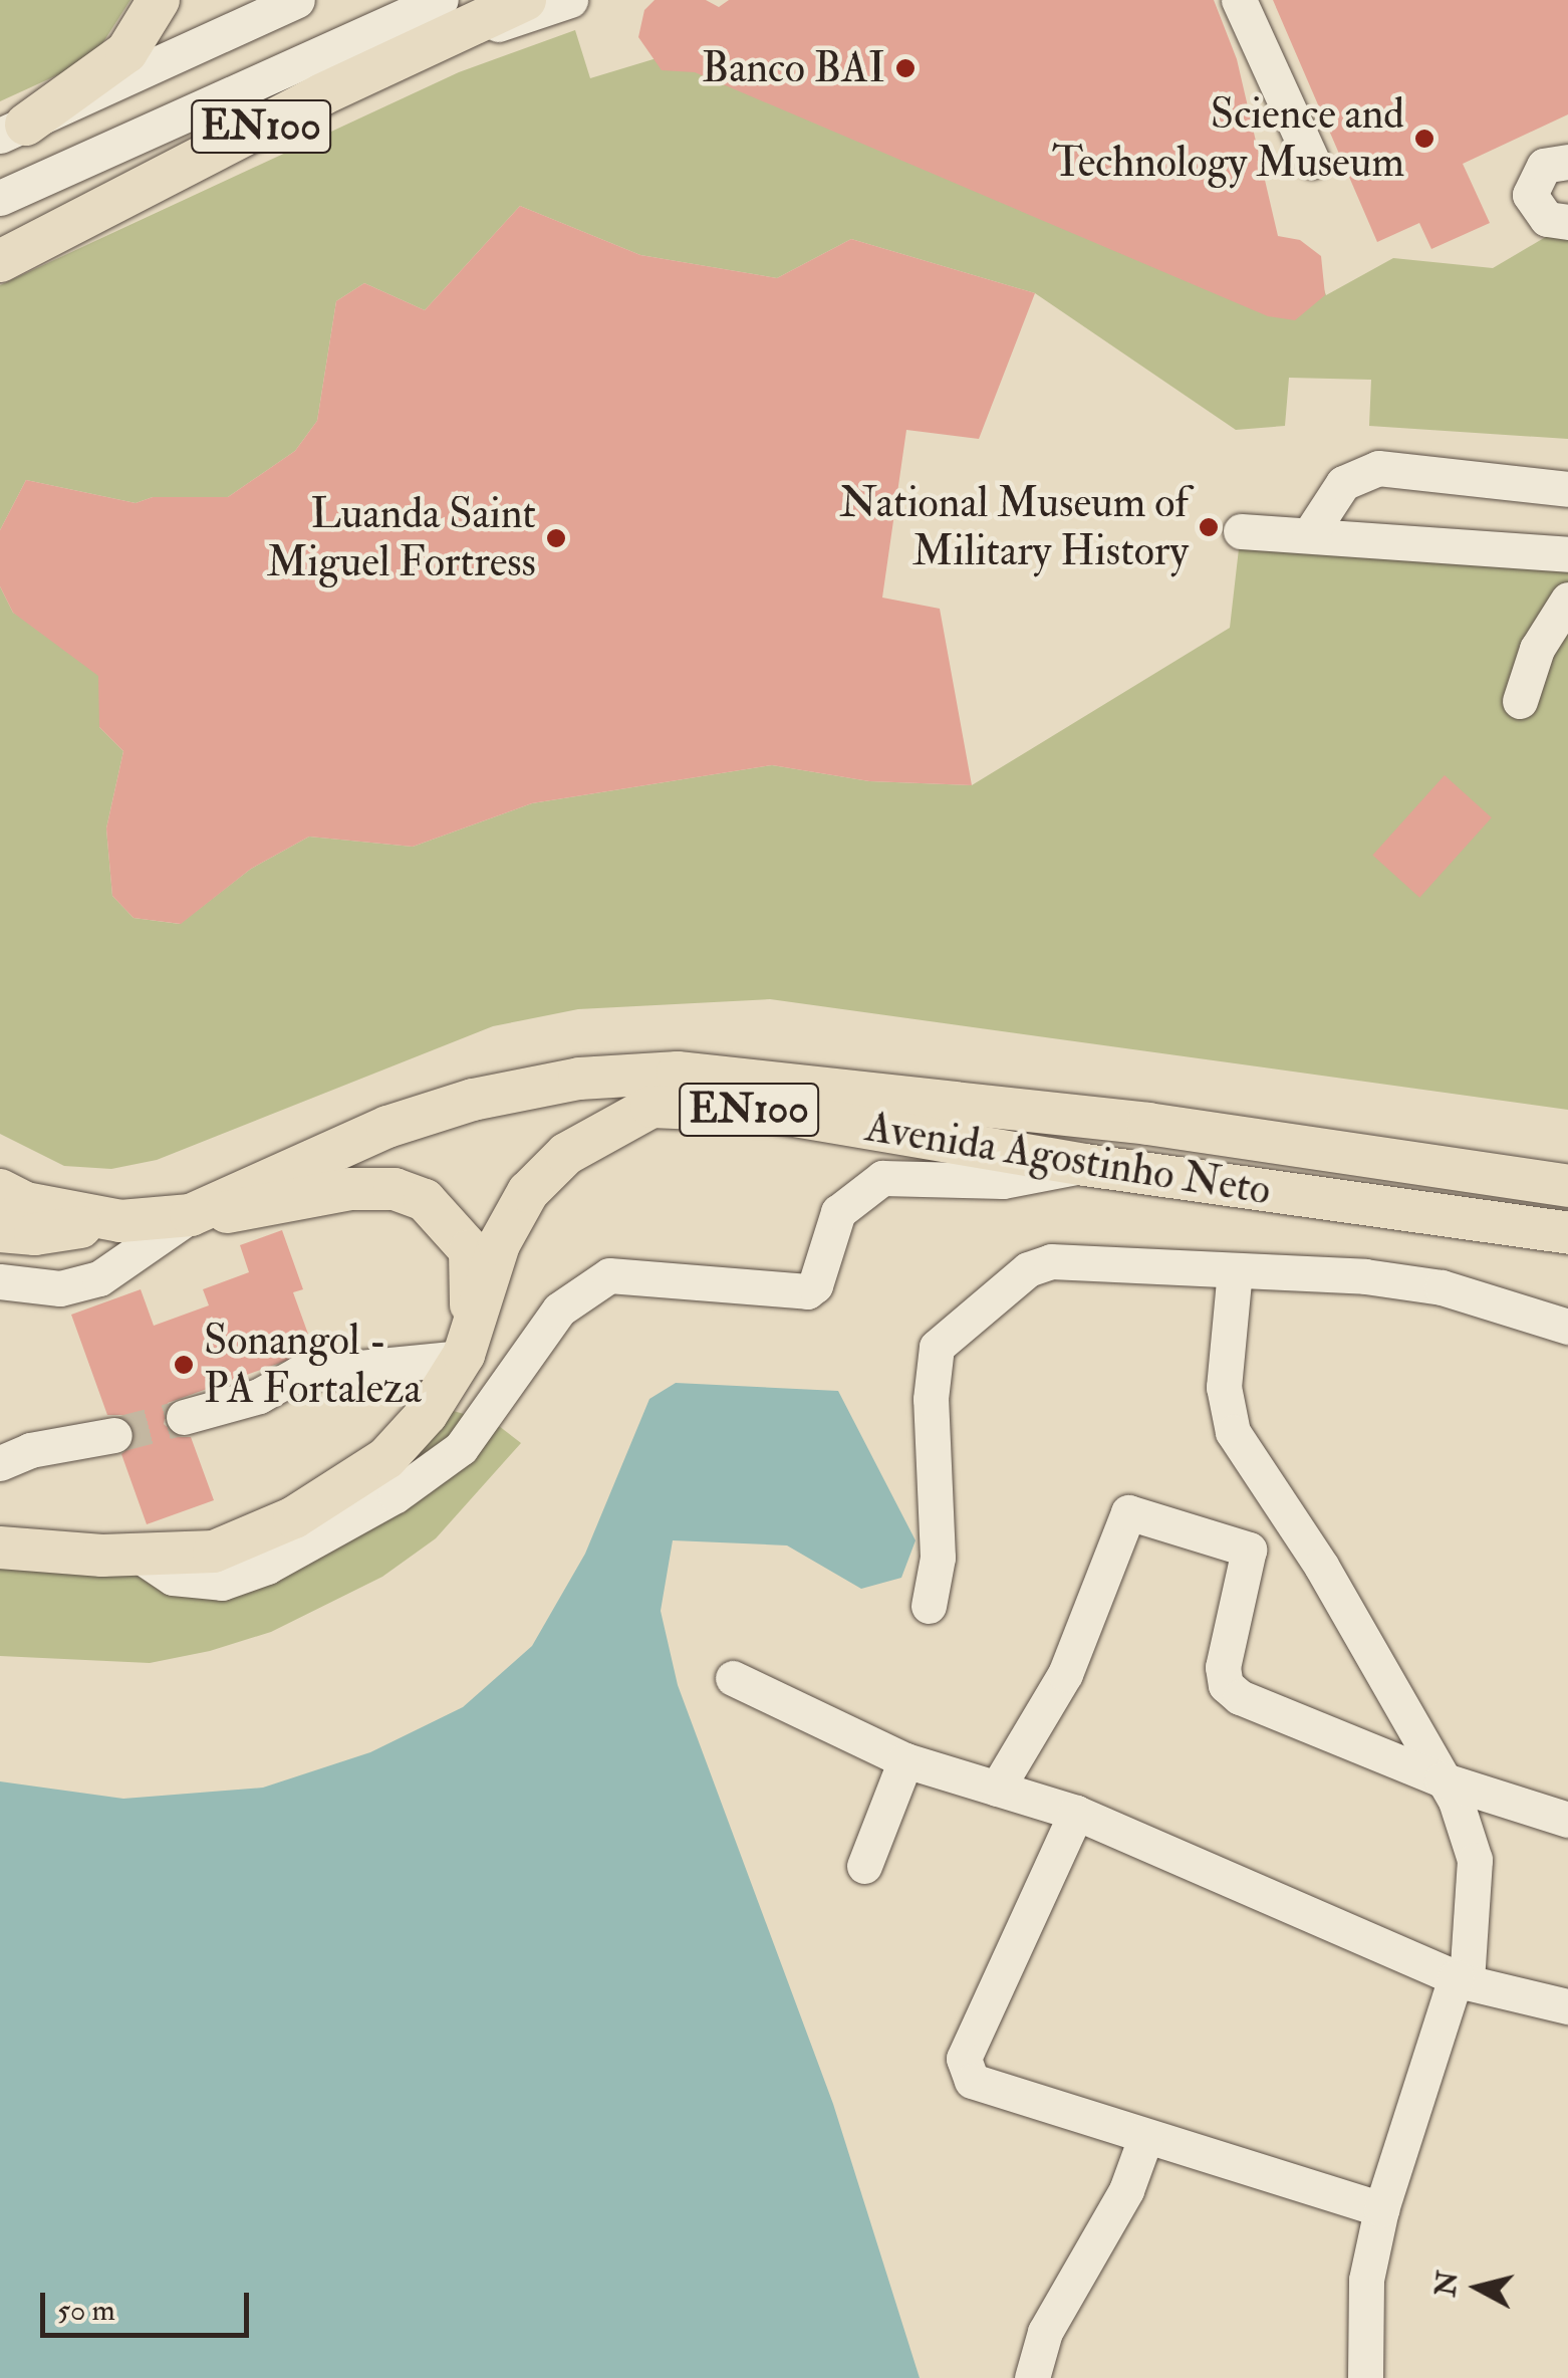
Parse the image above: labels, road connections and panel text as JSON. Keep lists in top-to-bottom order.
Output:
{
  "streets": {
    "main road": ["EN100", "Avenida Agostinho Neto"]
  },
  "places": [
    "Banco BAI",
    "Science and Technology Museum",
    "National Museum of Military History",
    "Luanda Saint Miguel Fortress",
    "Sonangol - PA Fortaleza"
  ],
  "scale_bar": "50 m",
  "north": "left"
}
